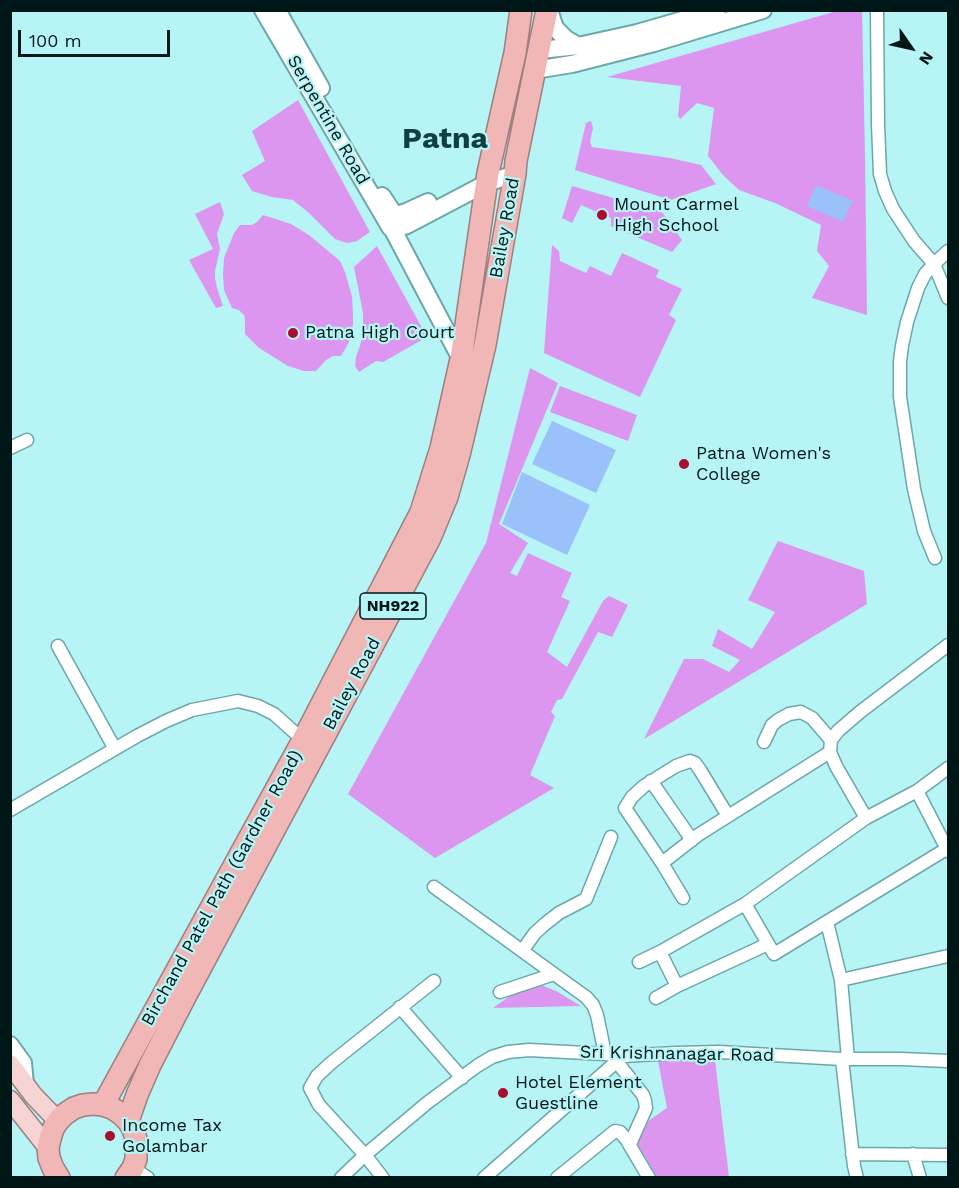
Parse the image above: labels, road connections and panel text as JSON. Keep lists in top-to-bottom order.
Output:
{
  "streets": {
    "highway": ["Bailey Road", "NH922", "Birchand Patel Path (Gardner Road)"],
    "street": ["Serpentine Road", "Sri Krishnanagar Road"]
  },
  "crossings": [
    ["Serpentine Road", "Birchand Patel Path (Gardner Road)"]
  ],
  "districts": ["Patna"],
  "places": [
    "Mount Carmel High School",
    "Patna High Court",
    "Patna Women's College",
    "Hotel Element Guestline",
    "Income Tax Golambar"
  ],
  "scale_bar": "100 m",
  "north": "bottom right"
}
